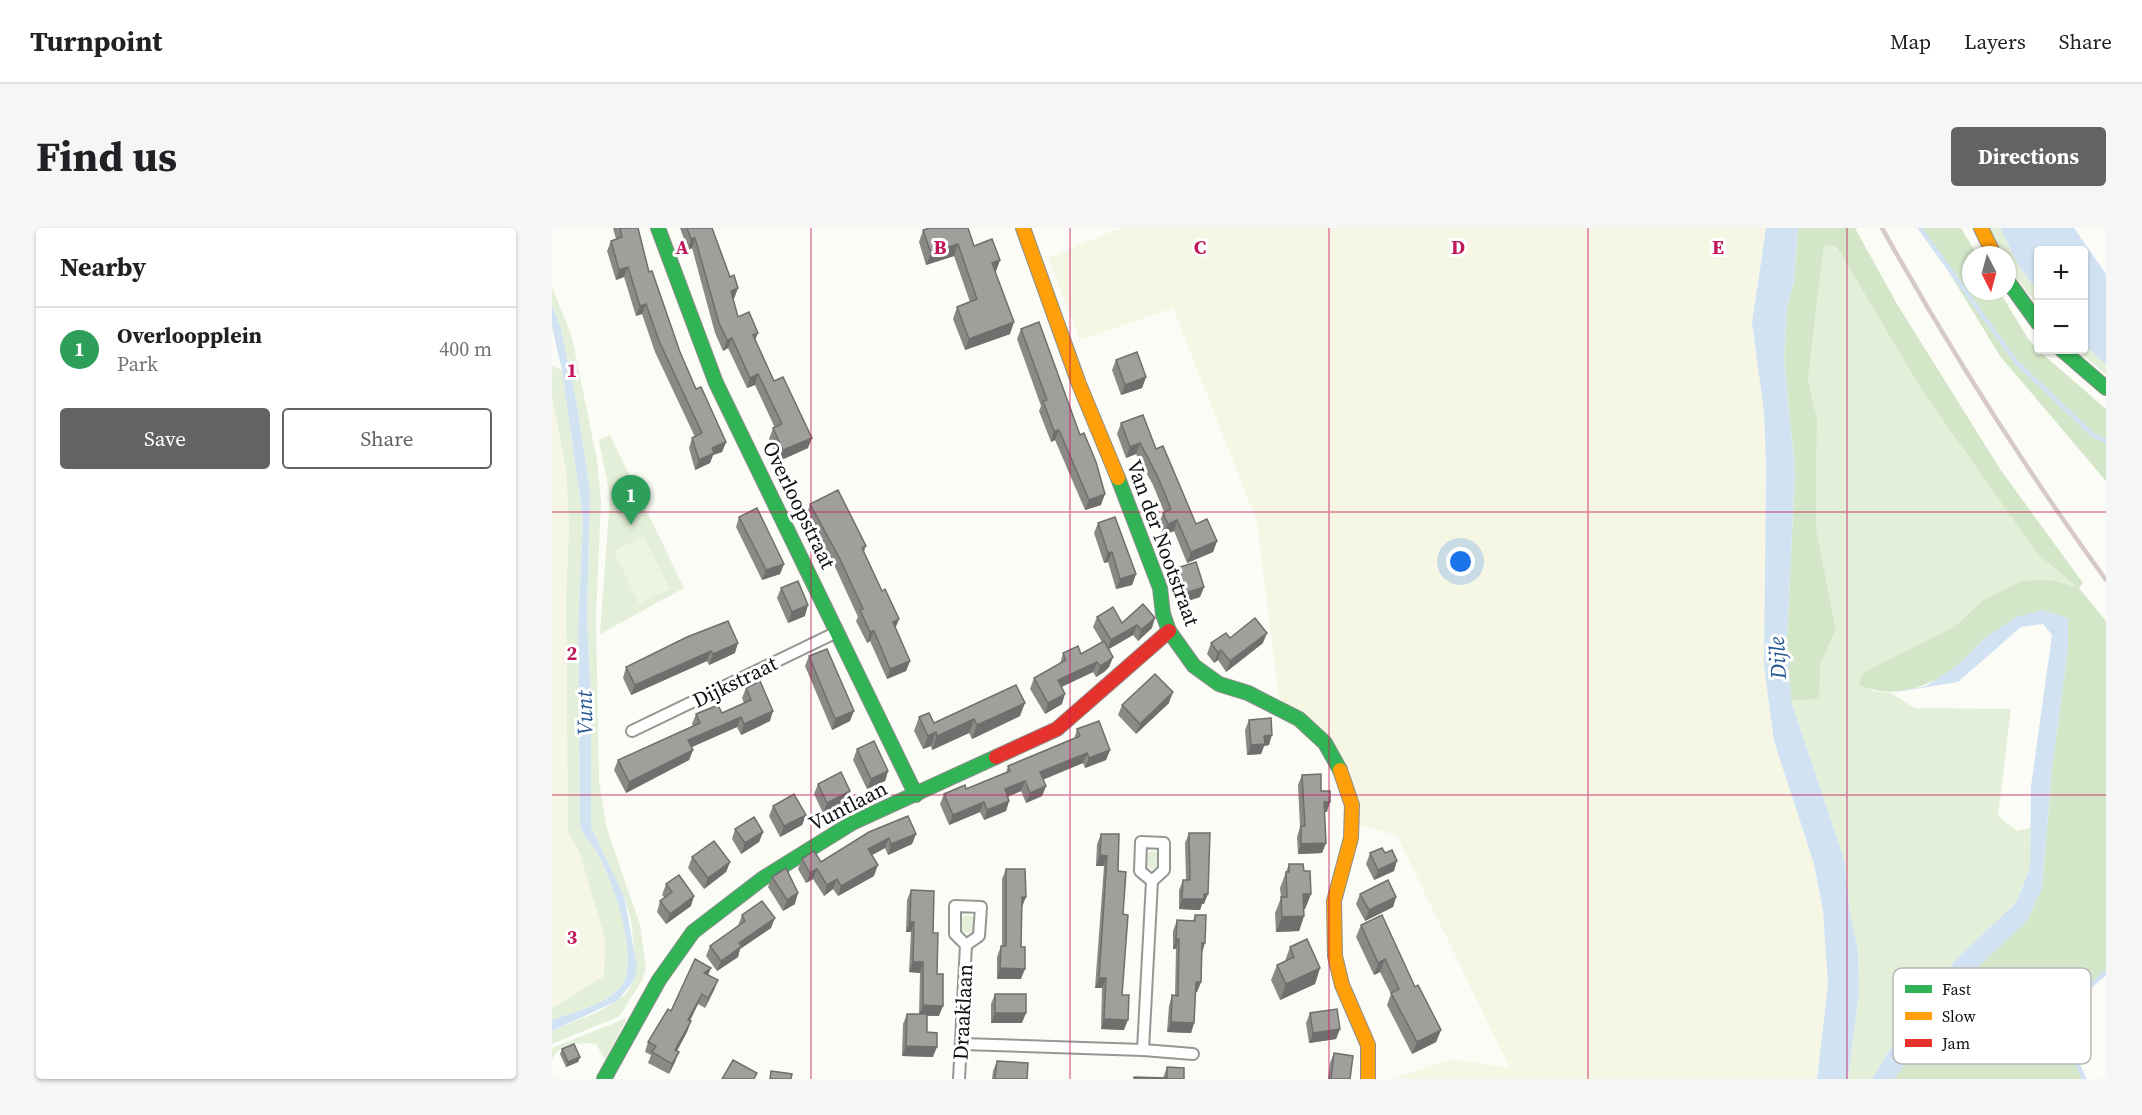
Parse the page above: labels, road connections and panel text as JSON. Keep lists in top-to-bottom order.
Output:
{
  "streets": {
    "street": [
      "Overloopstraat",
      "Van der Nootstraat",
      "Dijkstraat",
      "Vuntlaan",
      "Draaklaan"
    ]
  },
  "crossings": [
    ["Overloopstraat", "Dijkstraat"],
    ["Overloopstraat", "Vuntlaan"],
    ["Van der Nootstraat", "Vuntlaan"]
  ],
  "water": ["Dijle", "Vunt"],
  "legend": ["Fast", "Slow", "Jam"],
  "north": "bottom",
  "page": {
    "header": "Turnpoint",
    "nav": ["Map", "Layers", "Share"],
    "title": "Find us",
    "buttons": [
      "Directions",
      ["Save", "Share"]
    ],
    "heading": "Nearby",
    "map_buttons": ["+", "−"],
    "list": [
      {
        "mark": "1",
        "name": "Overloopplein",
        "note": "Park",
        "value": "400 m"
      }
    ],
    "pins": "1"
  },
  "grid": {
    "columns": [
      "A",
      "B",
      "C",
      "D",
      "E"
    ],
    "rows": ["1", "2", "3"]
  }
}
